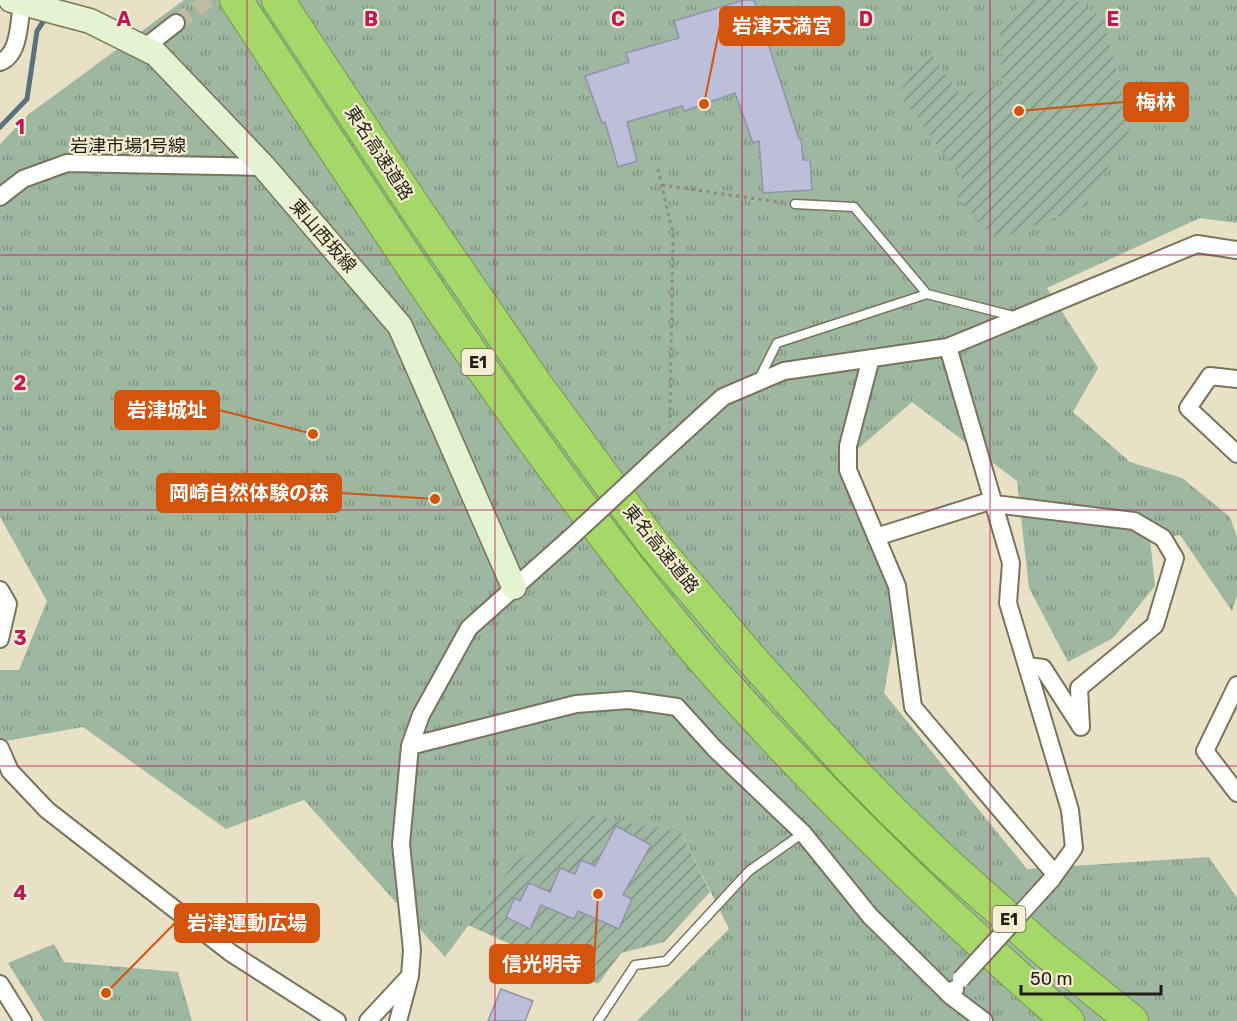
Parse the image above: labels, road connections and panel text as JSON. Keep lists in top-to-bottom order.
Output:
{
  "streets": {
    "highway": ["東名高速道路", "E1"],
    "street": ["岩津市場1号線", "東山西坂線"]
  },
  "crossings": [
    ["岩津市場1号線", "東山西坂線"]
  ],
  "places": [
    "岩津天満宮",
    "梅林",
    "岩津城址",
    "岡崎自然体験の森",
    "信光明寺",
    "岩津運動広場"
  ],
  "scale_bar": "50 m",
  "grid": {
    "columns": [
      "A",
      "B",
      "C",
      "D",
      "E"
    ],
    "rows": [
      "1",
      "2",
      "3",
      "4"
    ]
  }
}
